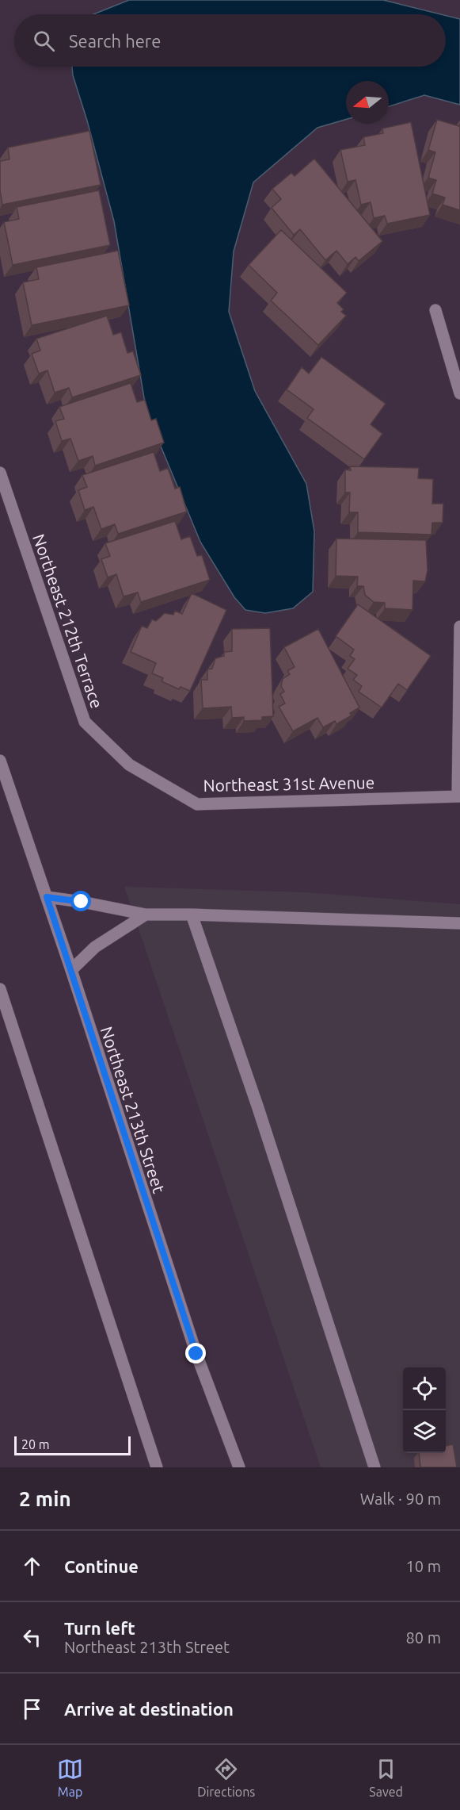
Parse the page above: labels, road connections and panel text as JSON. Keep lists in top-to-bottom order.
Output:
{
  "streets": {
    "street": ["Northeast 212th Terrace", "Northeast 31st Avenue", "Northeast 213th Street"]
  },
  "crossings": [
    ["Northeast 212th Terrace", "Northeast 31st Avenue"]
  ],
  "scale_bar": "20 m",
  "north": "left",
  "page": {
    "search": "Search here",
    "scale": "20 m",
    "heading": ["2 min", "Walk · 90 m"],
    "list": [
      ["Continue", "10 m"],
      ["Turn left", "Northeast 213th Street", "80 m"],
      "Arrive at destination"
    ],
    "nav": ["Map", "Directions", "Saved"]
  }
}
